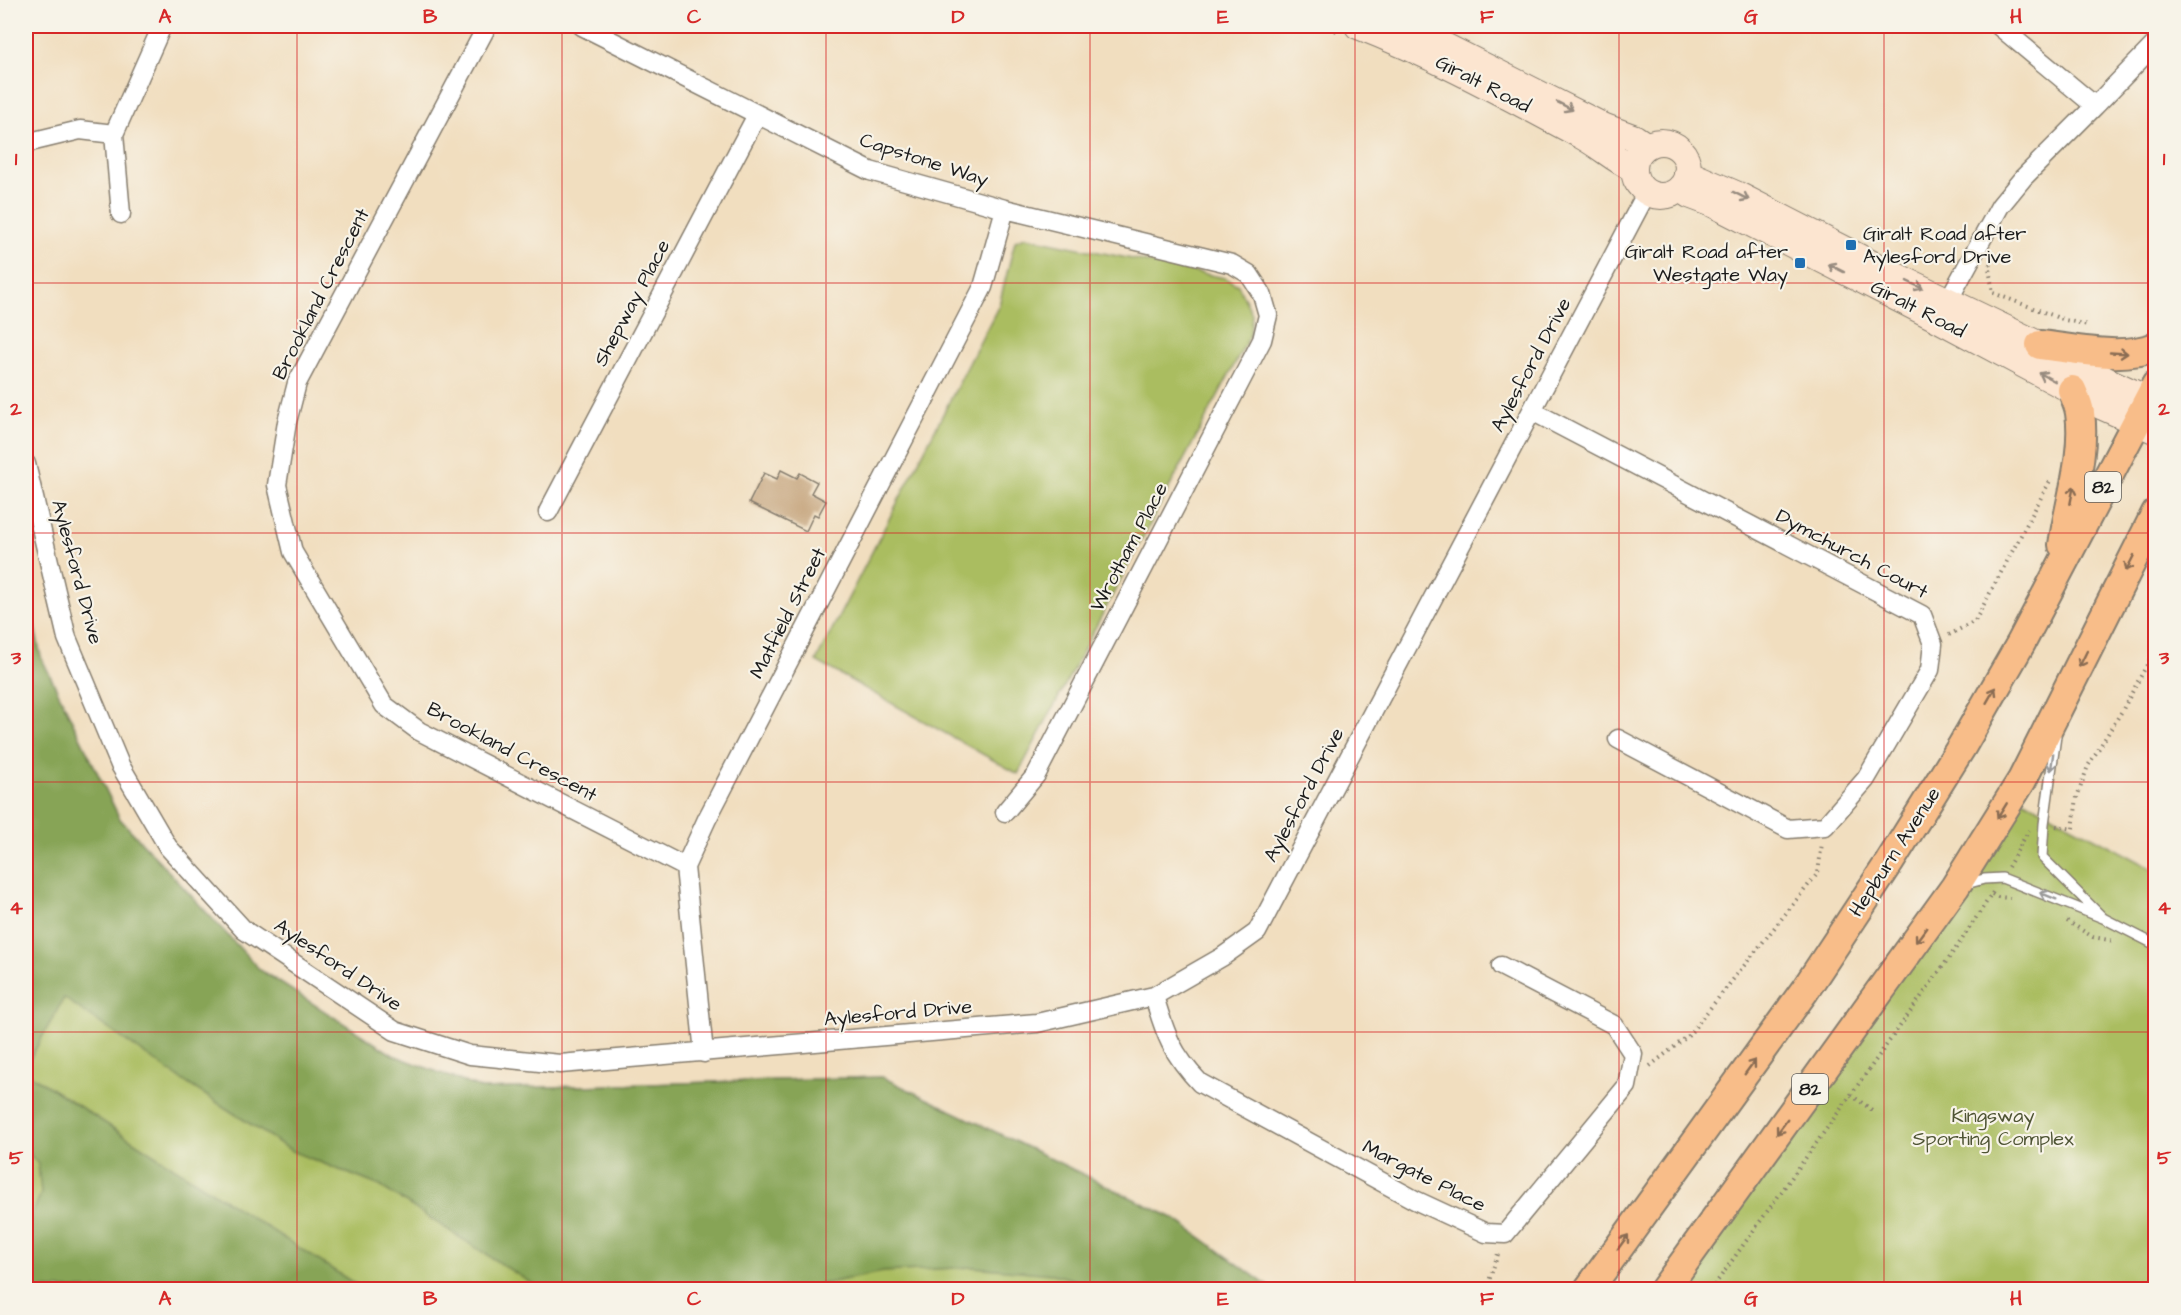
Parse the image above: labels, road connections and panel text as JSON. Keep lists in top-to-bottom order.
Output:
{
  "streets": {
    "main road": ["82", "Hepburn Avenue"],
    "street": [
      "Giralt Road",
      "Capstone Way",
      "Brookland Crescent",
      "Shepway Place",
      "Aylesford Drive",
      "Wrotham Place",
      "Dymchurch Court",
      "Matfield Street",
      "Margate Place"
    ]
  },
  "crossings": [
    ["Giralt Road", "Aylesford Drive"],
    ["Giralt Road", "Hepburn Avenue"],
    ["Capstone Way", "Shepway Place"],
    ["Capstone Way", "Wrotham Place"],
    ["Capstone Way", "Matfield Street"],
    ["Brookland Crescent", "Matfield Street"],
    ["Aylesford Drive", "Dymchurch Court"],
    ["Aylesford Drive", "Margate Place"]
  ],
  "parks": ["Kingsway Sporting Complex"],
  "places": {
    "transit": ["Giralt Road after Aylesford Drive", "Giralt Road after Westgate Way"]
  },
  "grid": {
    "columns": [
      "A",
      "B",
      "C",
      "D",
      "E",
      "F",
      "G",
      "H"
    ],
    "rows": [
      "1",
      "2",
      "3",
      "4",
      "5"
    ]
  }
}
